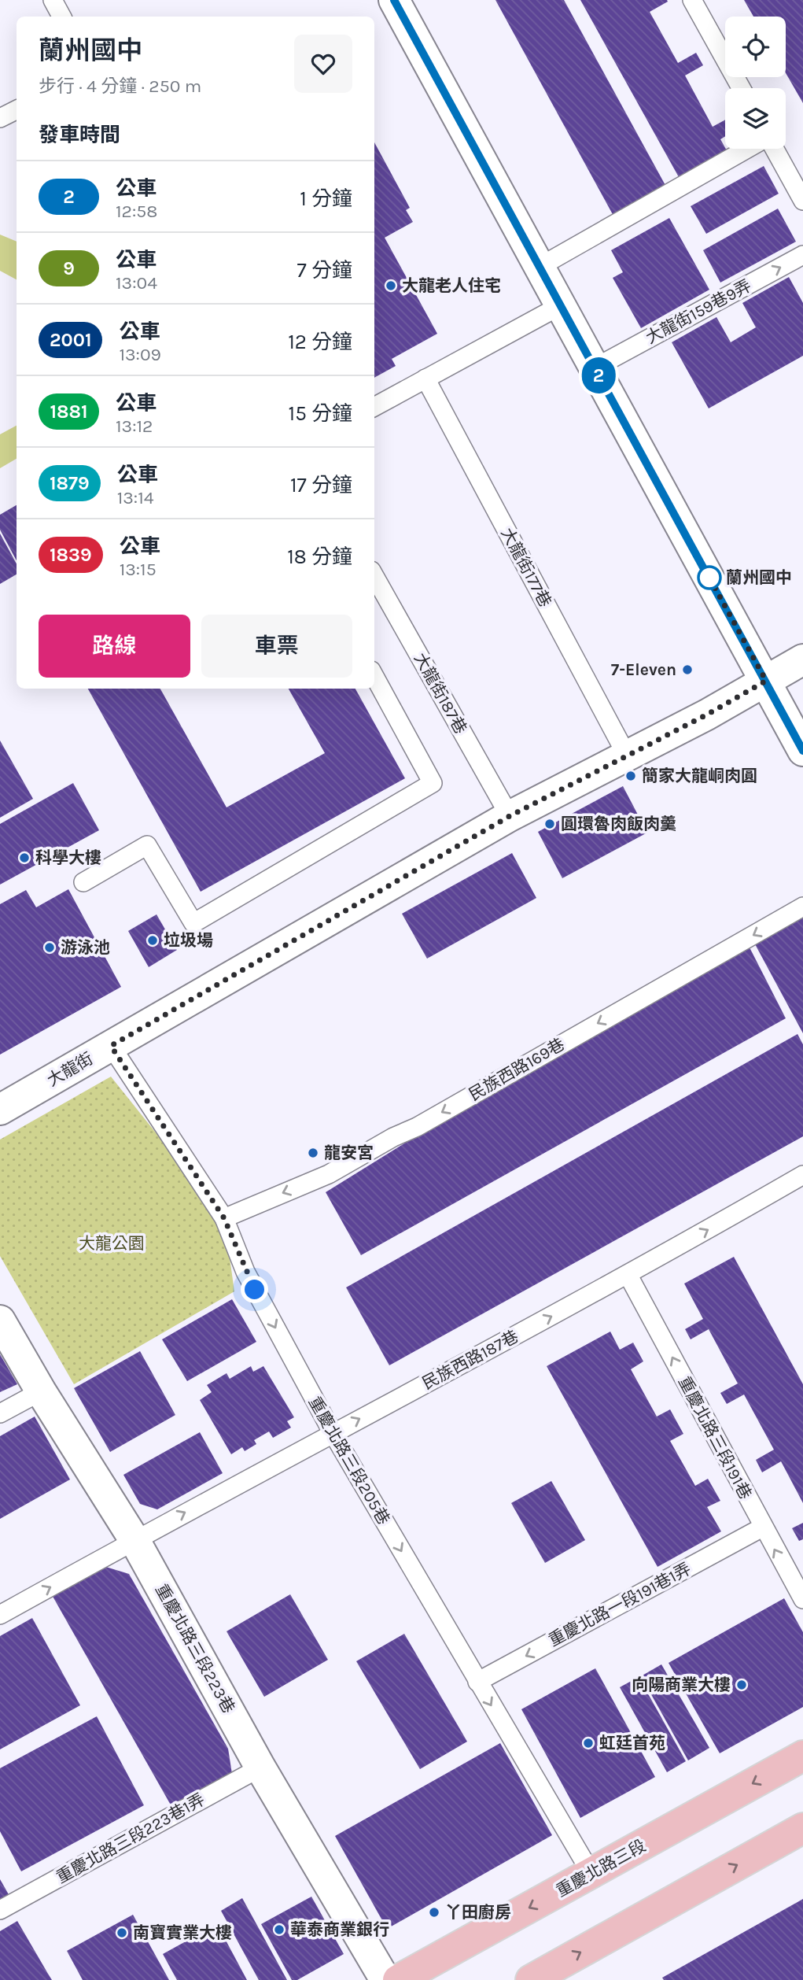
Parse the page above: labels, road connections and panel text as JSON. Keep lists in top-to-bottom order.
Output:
{
  "streets": {
    "main road": ["重慶北路三段"],
    "street": ["大龍街", "重慶北路三段223巷"],
    "lane": [
      "大龍街159巷9弄",
      "大龍街177巷",
      "大龍街187巷",
      "民族西路169巷",
      "民族西路187巷",
      "重慶北路三段191巷",
      "重慶北路三段205巷",
      "重慶北路一段191巷1弄",
      "重慶北路三段223巷1弄"
    ]
  },
  "crossings": [
    ["大龍街177巷", "大龍街"],
    ["大龍街187巷", "大龍街"],
    ["大龍街", "重慶北路三段205巷"],
    ["民族西路169巷", "重慶北路三段205巷"],
    ["民族西路187巷", "重慶北路三段191巷"],
    ["民族西路187巷", "重慶北路三段205巷"],
    ["民族西路187巷", "重慶北路三段223巷"],
    ["重慶北路三段191巷", "重慶北路一段191巷1弄"],
    ["重慶北路三段205巷", "重慶北路一段191巷1弄"],
    ["重慶北路三段205巷", "重慶北路三段"],
    ["重慶北路三段223巷", "重慶北路三段223巷1弄"]
  ],
  "one_way": [
    "民族西路169巷",
    "民族西路187巷",
    "重慶北路三段191巷",
    "重慶北路三段205巷",
    "重慶北路一段191巷1弄"
  ],
  "parks": ["大龍公園"],
  "places": [
    "大龍老人住宅",
    "蘭州國中",
    "7-Eleven",
    "簡家大龍峒肉圓",
    "圓環魯肉飯肉羹",
    "科學大樓",
    "垃圾場",
    "游泳池",
    "龍安宮",
    "向陽商業大樓",
    "虹廷首苑",
    "丫田廚房",
    "華泰商業銀行",
    "南寶實業大樓"
  ],
  "lines": ["bus line 2"],
  "page": {
    "on_map": "2",
    "heading": [
      ["蘭州國中", "步行 · 4 分鐘 · 250 m"],
      "發車時間"
    ],
    "list": [
      {
        "mark": "2",
        "name": "公車",
        "note": "12:58",
        "value": "1 分鐘"
      },
      {
        "mark": "9",
        "name": "公車",
        "note": "13:04",
        "value": "7 分鐘"
      },
      {
        "mark": "2001",
        "name": "公車",
        "note": "13:09",
        "value": "12 分鐘"
      },
      {
        "mark": "1881",
        "name": "公車",
        "note": "13:12",
        "value": "15 分鐘"
      },
      {
        "mark": "1879",
        "name": "公車",
        "note": "13:14",
        "value": "17 分鐘"
      },
      {
        "mark": "1839",
        "name": "公車",
        "note": "13:15",
        "value": "18 分鐘"
      }
    ],
    "buttons": ["路線", "車票"]
  }
}
